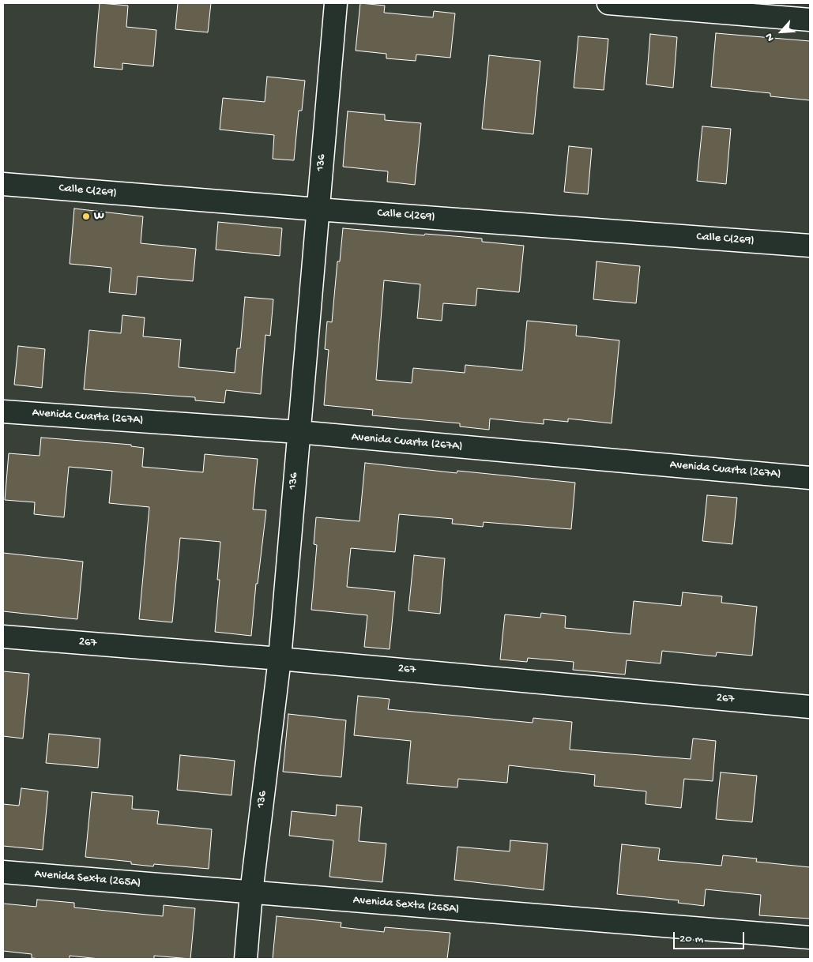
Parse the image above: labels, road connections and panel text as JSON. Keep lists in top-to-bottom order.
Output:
{
  "streets": {
    "street": [
      "136",
      "Calle C(269)",
      "Avenida Cuarta (267A)",
      "267",
      "Avenida Sexta (265A)"
    ]
  },
  "crossings": [
    ["136", "Calle C(269)"],
    ["136", "Avenida Cuarta (267A)"],
    ["136", "267"],
    ["136", "Avenida Sexta (265A)"]
  ],
  "places": ["W"],
  "scale_bar": "20 m",
  "north": "bottom left"
}
